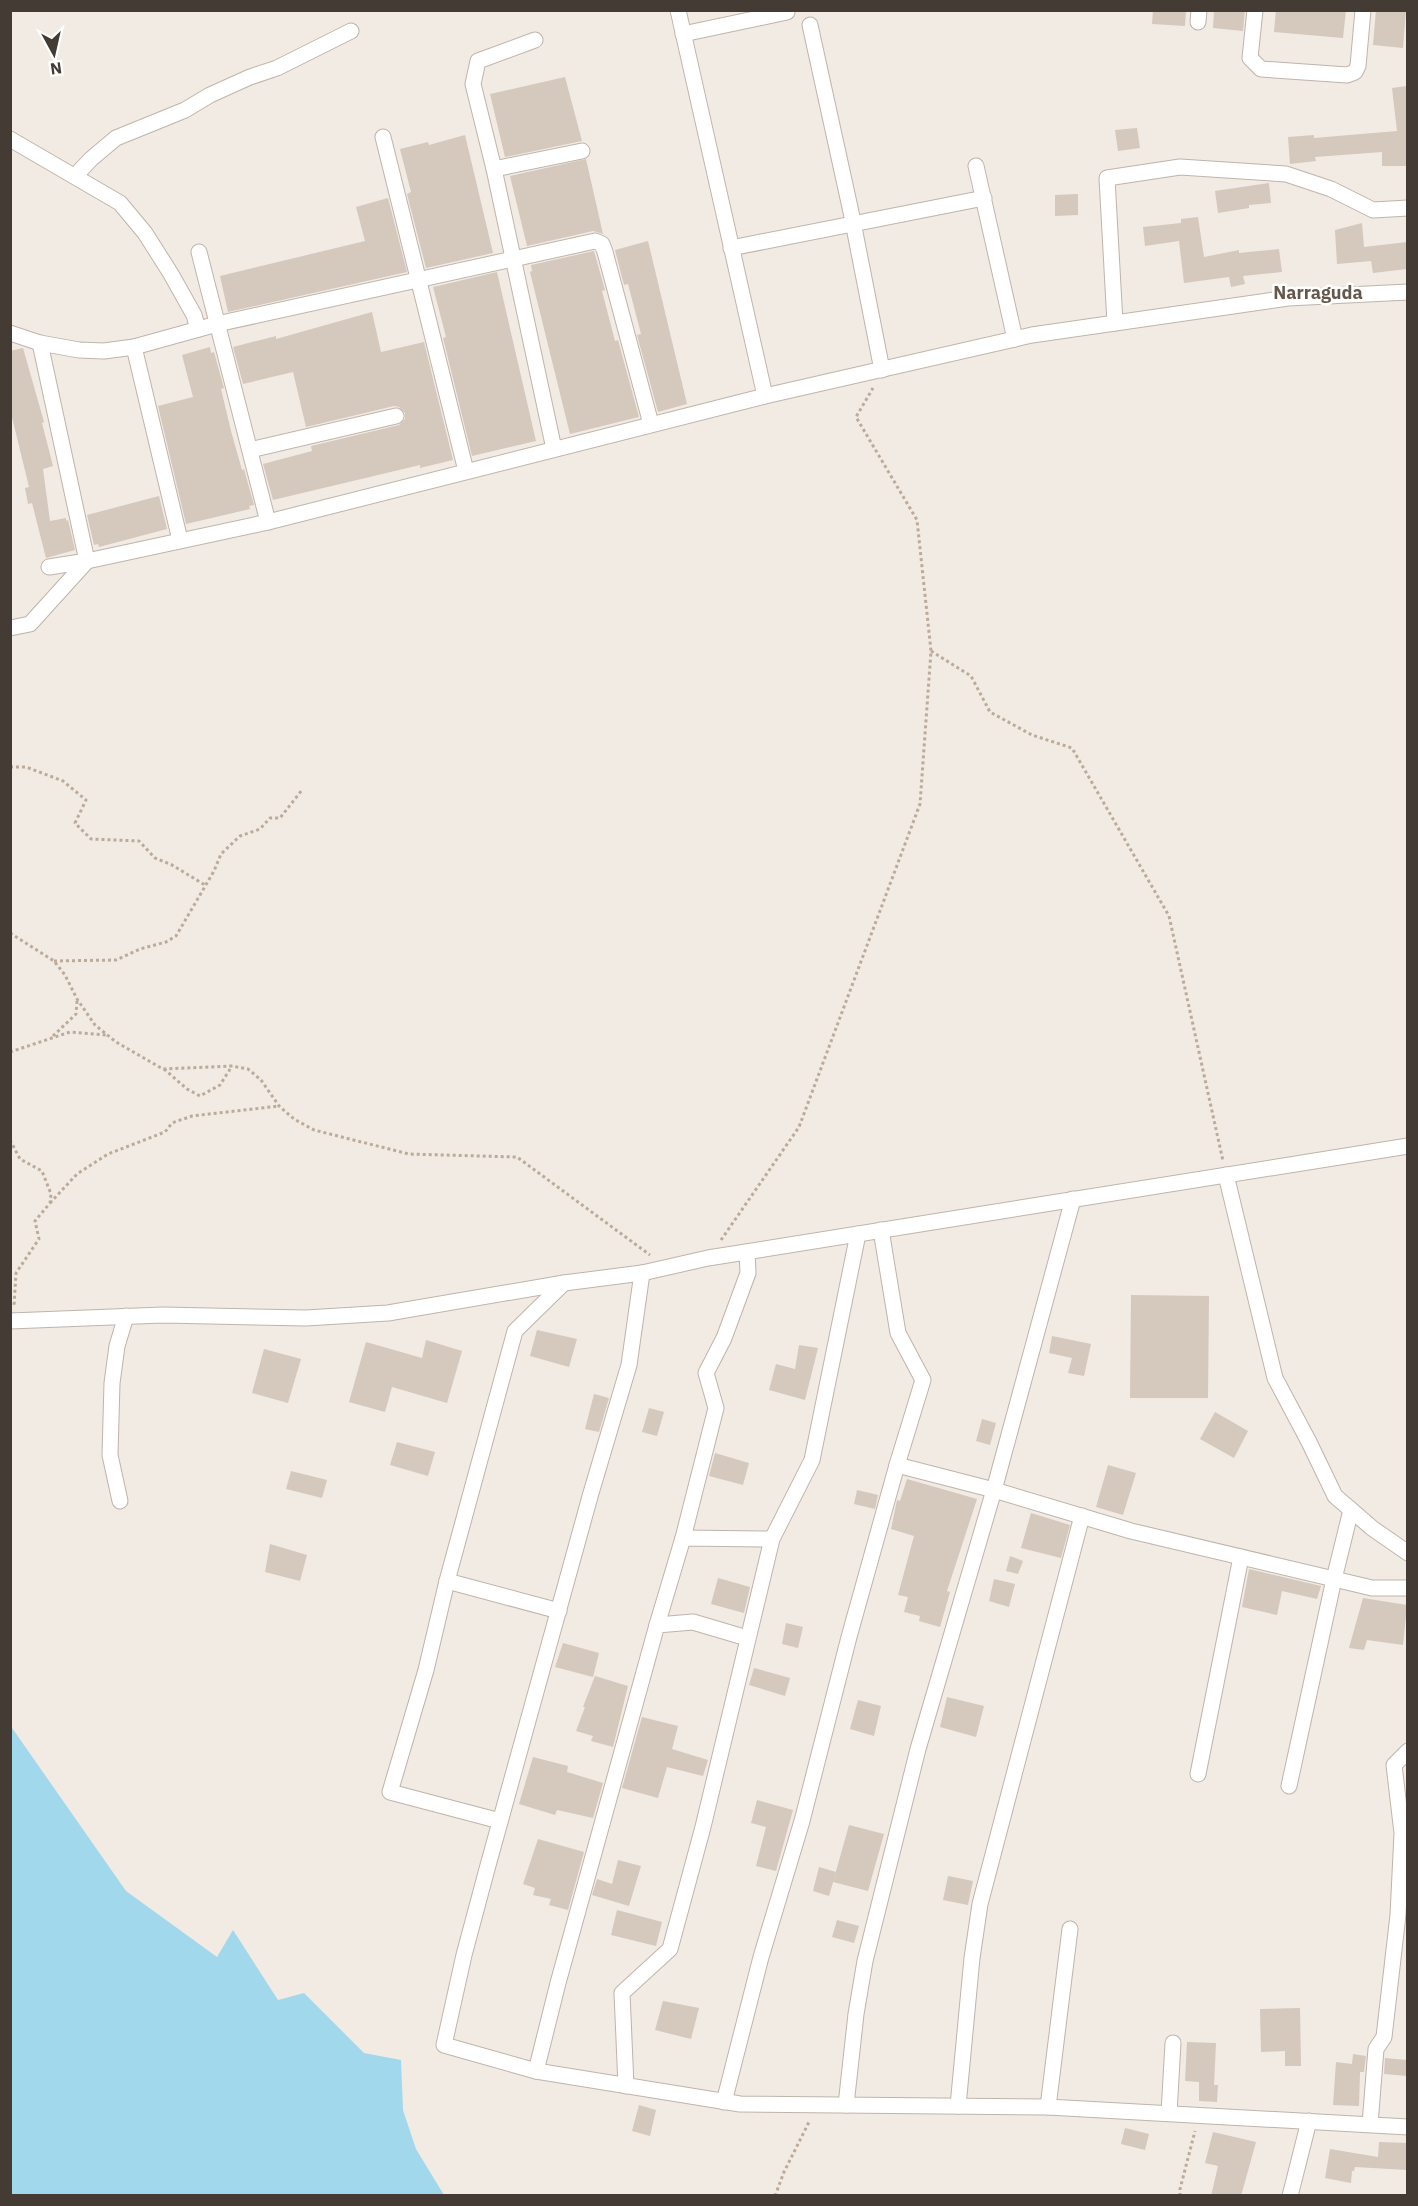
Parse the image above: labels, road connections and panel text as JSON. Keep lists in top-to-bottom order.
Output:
{
  "districts": ["Narraguda"],
  "north": "bottom"
}
